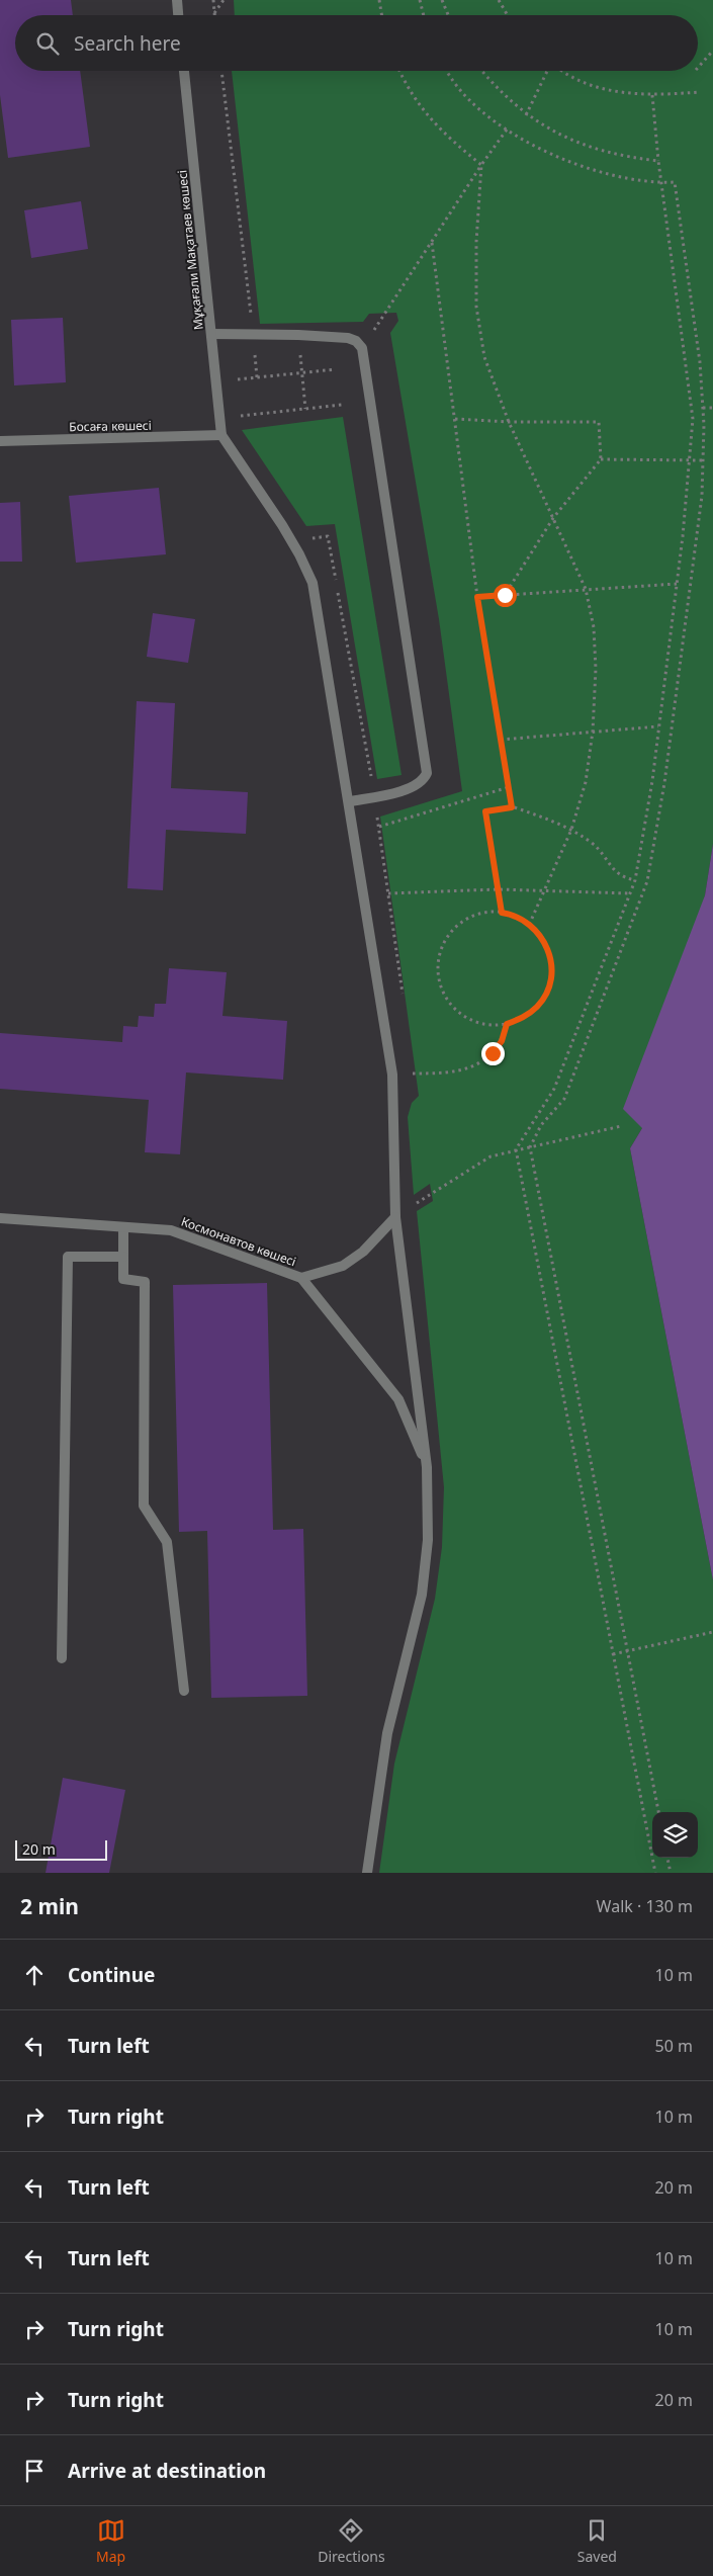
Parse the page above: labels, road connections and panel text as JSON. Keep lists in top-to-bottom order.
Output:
{
  "streets": {
    "street": ["Мұқағали Мақатаев көшесі", "Босаға көшесі", "Космонавтов көшесі"]
  },
  "crossings": [
    ["Мұқағали Мақатаев көшесі", "Босаға көшесі"]
  ],
  "scale_bar": "20 m",
  "page": {
    "search": "Search here",
    "scale": "20 m",
    "heading": ["2 min", "Walk · 130 m"],
    "list": [
      ["Continue", "10 m"],
      ["Turn left", "50 m"],
      ["Turn right", "10 m"],
      ["Turn left", "20 m"],
      ["Turn left", "10 m"],
      ["Turn right", "10 m"],
      ["Turn right", "20 m"],
      "Arrive at destination"
    ],
    "nav": ["Map", "Directions", "Saved"]
  }
}
